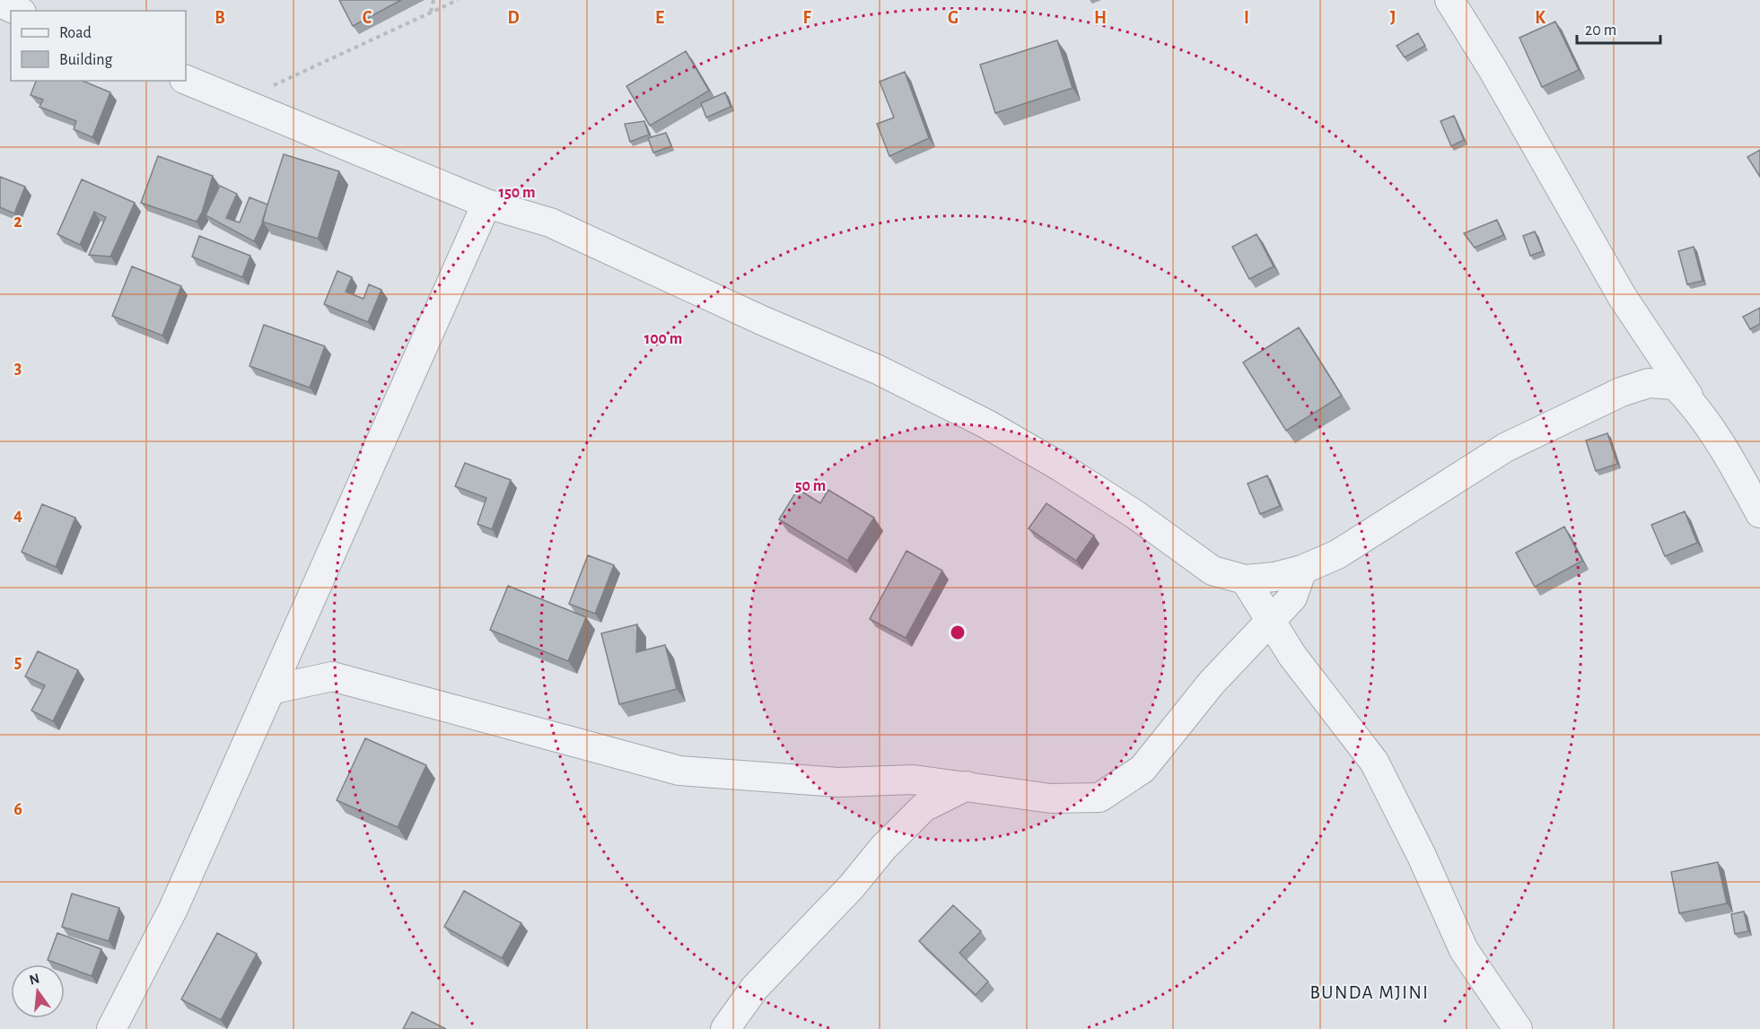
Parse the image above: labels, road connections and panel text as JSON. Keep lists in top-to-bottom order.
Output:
{
  "districts": ["BUNDA MJINI"],
  "legend": ["Road", "Building"],
  "scale_bar": "20 m",
  "north": "top",
  "grid": {
    "columns": [
      "B",
      "C",
      "D",
      "E",
      "F",
      "G",
      "H",
      "I",
      "J",
      "K"
    ],
    "rows": [
      "2",
      "3",
      "4",
      "5",
      "6"
    ]
  },
  "rings": ["150 m", "100 m", "50 m"]
}
